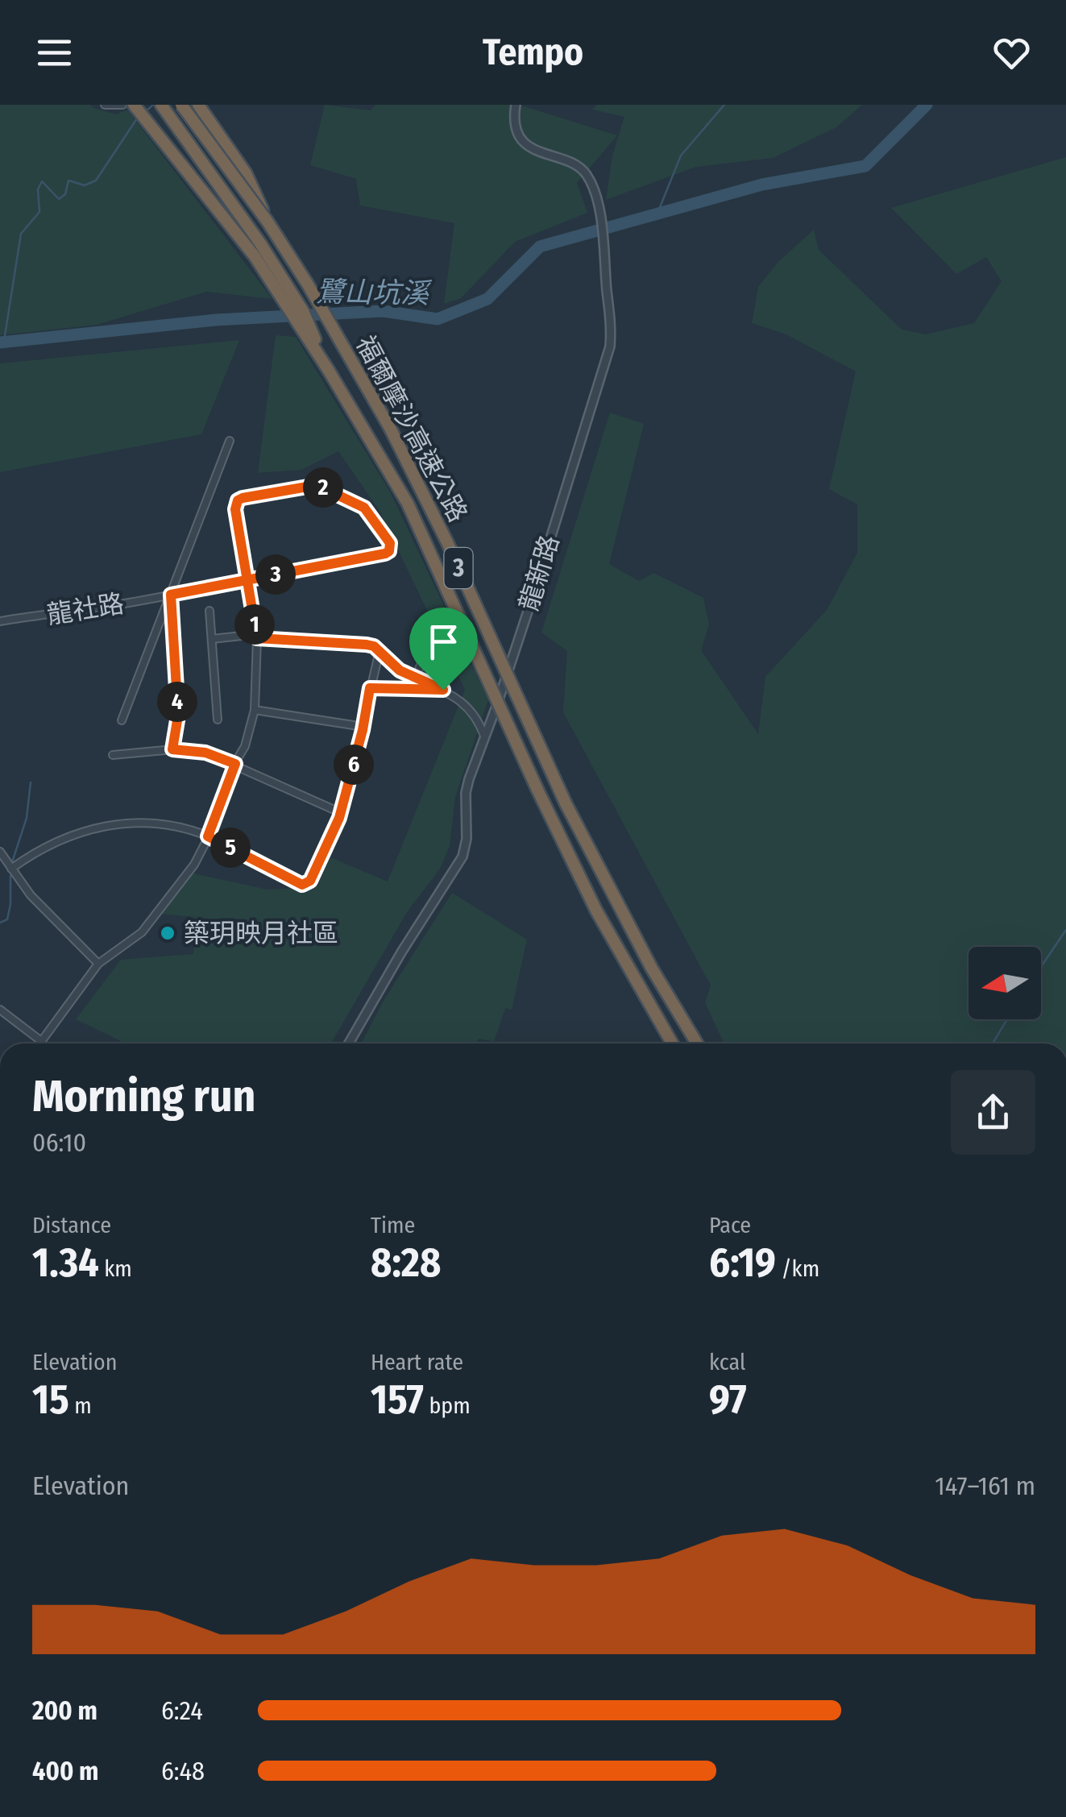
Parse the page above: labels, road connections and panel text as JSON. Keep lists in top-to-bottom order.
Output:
{
  "streets": {
    "highway": ["福爾摩沙高速公路", "3"],
    "street": ["龍新路", "龍社路"]
  },
  "water": ["鷺山坑溪"],
  "places": ["築玥映月社區"],
  "north": "left",
  "page": {
    "header": "Tempo",
    "pins": [
      "2",
      "3",
      "1",
      "4",
      "6",
      "5"
    ],
    "heading": ["Morning run", "06:10"],
    "stats": [
      ["Distance", "1.34 km"],
      ["Time", "8:28"],
      ["Pace", "6:19 /km"],
      ["Elevation", "15 m"],
      ["Heart rate", "157 bpm"],
      ["kcal", "97"]
    ],
    "chart": ["Elevation", "147–161 m"],
    "list": [
      {
        "name": "200 m",
        "note": "6:24"
      },
      {
        "name": "400 m",
        "note": "6:48"
      }
    ]
  }
}
